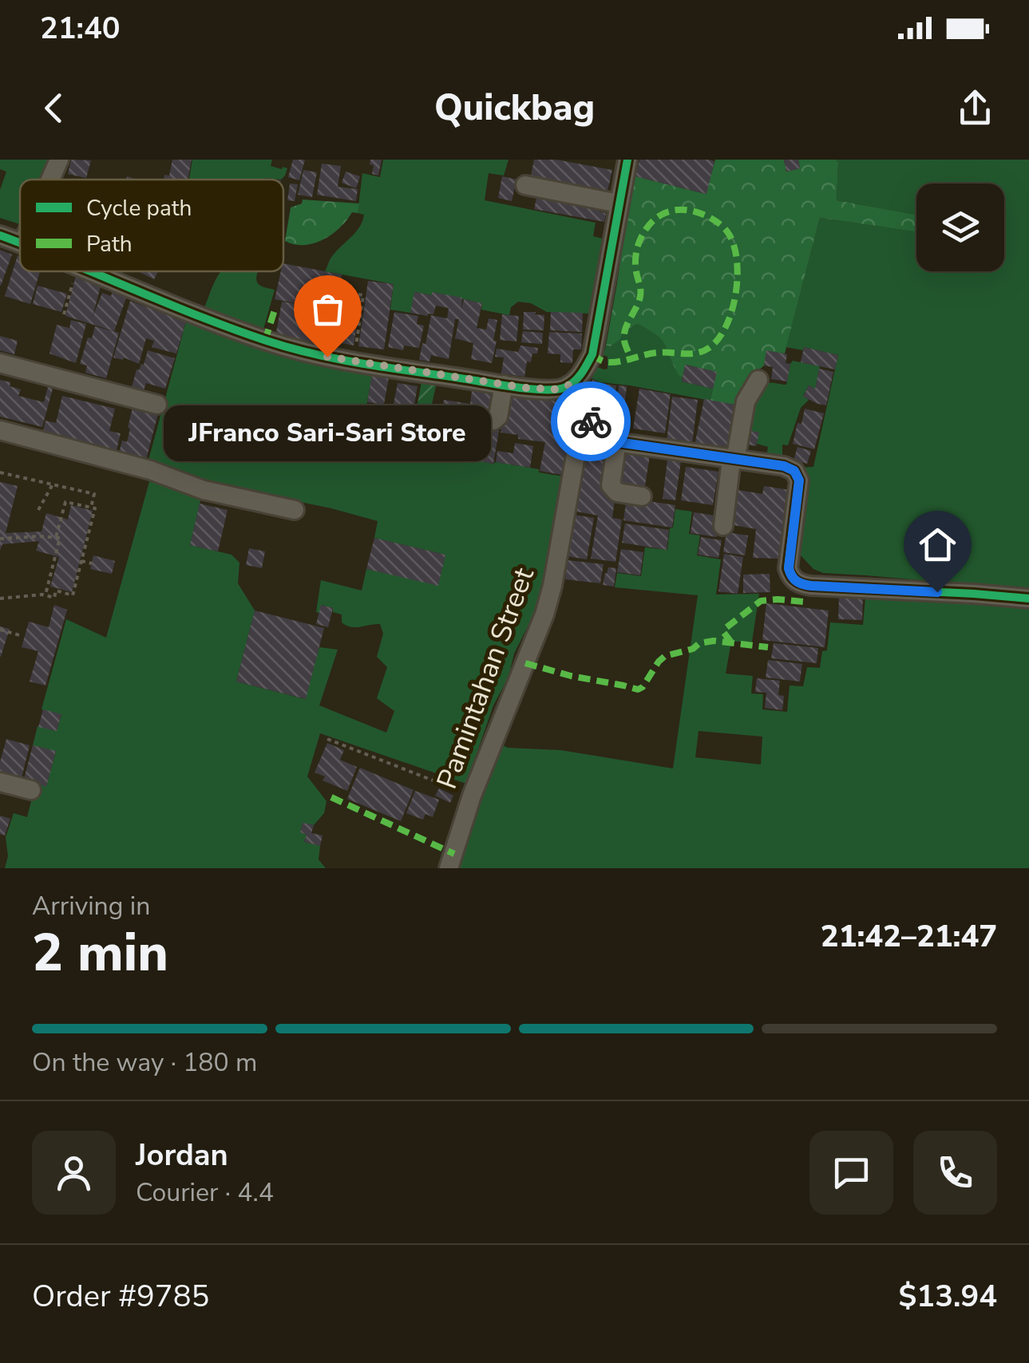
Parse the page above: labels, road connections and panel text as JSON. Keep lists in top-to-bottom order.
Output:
{
  "streets": {
    "street": ["Pamintahan Street"]
  },
  "places": ["JFranco Sari-Sari Store"],
  "legend": ["Cycle path", "Path"],
  "page": {
    "status": "21:40",
    "header": "Quickbag",
    "bubble": "JFranco Sari-Sari Store",
    "heading": ["2 min", "Arriving in", "21:42–21:47"],
    "panel": [
      "Jordan",
      "Courier · 4.4",
      "Order #9785",
      "$13.94"
    ],
    "bar": "On the way · 180 m"
  }
}
